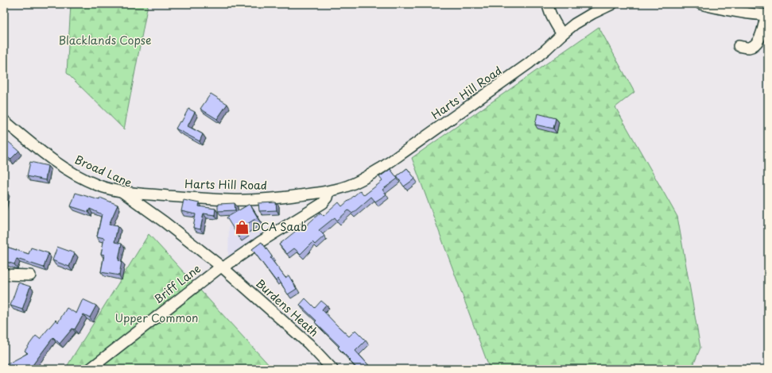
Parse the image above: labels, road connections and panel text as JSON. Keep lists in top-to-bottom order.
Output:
{
  "streets": {
    "street": [
      "Harts Hill Road",
      "Broad Lane",
      "Briff Lane",
      "Burdens Heath"
    ]
  },
  "crossings": [
    ["Harts Hill Road", "Broad Lane"],
    ["Broad Lane", "Briff Lane"],
    ["Broad Lane", "Burdens Heath"],
    ["Briff Lane", "Burdens Heath"]
  ],
  "parks": ["Blacklands Copse", "Upper Common"],
  "places": {
    "shop": ["DCA Saab"]
  }
}
